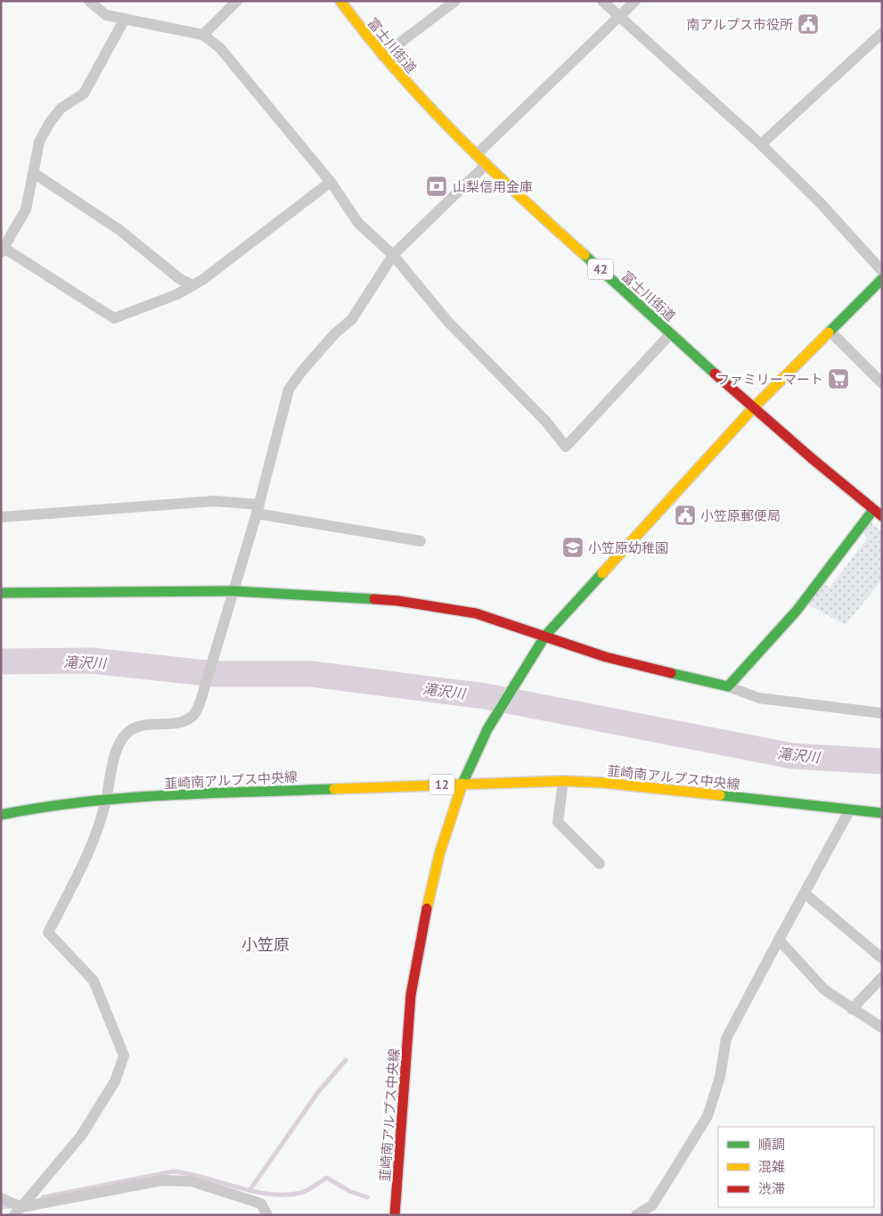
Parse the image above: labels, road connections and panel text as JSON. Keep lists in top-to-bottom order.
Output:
{
  "streets": {
    "main road": [
      "富士川街道",
      "42",
      "韮崎南アルプス中央線",
      "12"
    ]
  },
  "districts": ["小笠原"],
  "water": ["滝沢川"],
  "places": {
    "public building": ["南アルプス市役所", "小笠原郵便局"],
    "bank": ["山梨信用金庫"],
    "supermarket": ["ファミリーマート"],
    "school or university": ["小笠原幼稚園"]
  },
  "legend": ["順調", "混雑", "渋滞"]
}
